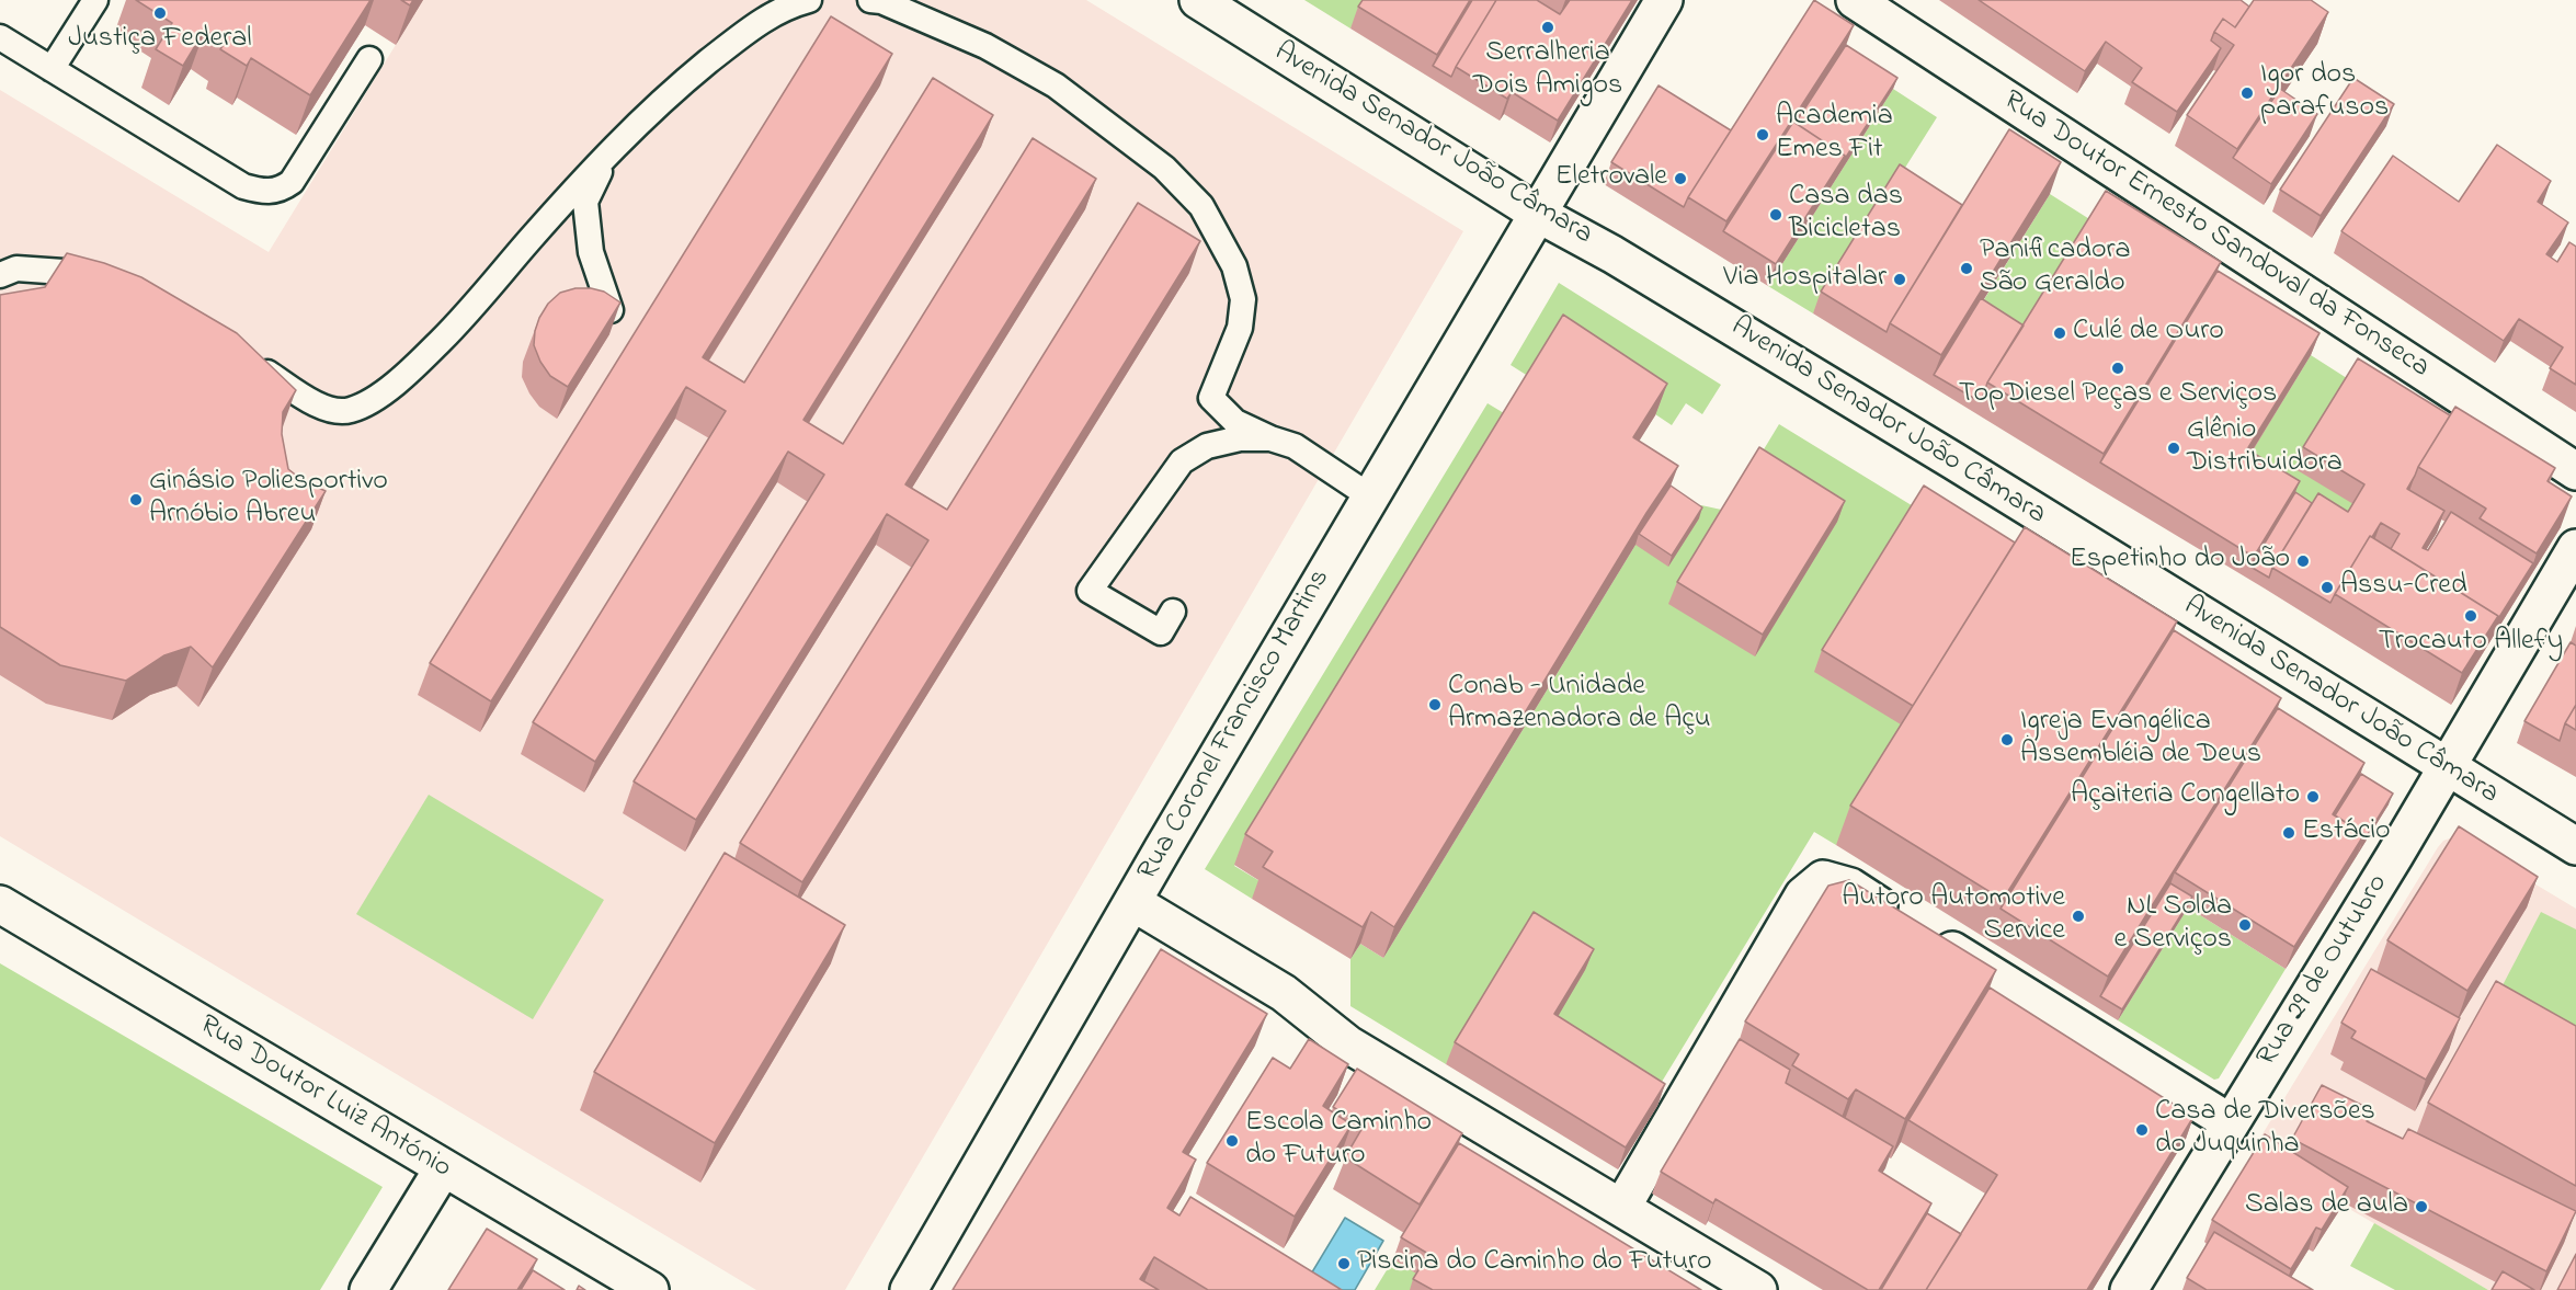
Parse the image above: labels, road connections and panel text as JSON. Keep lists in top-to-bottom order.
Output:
{
  "streets": {
    "street": [
      "Avenida Senador João Câmara",
      "Rua Doutor Ernesto Sandoval da Fonseca",
      "Rua Coronel Francisco Martins",
      "Rua 29 de Outubro",
      "Rua Doutor Luiz António"
    ]
  },
  "crossings": [
    ["Avenida Senador João Câmara", "Rua Coronel Francisco Martins"],
    ["Avenida Senador João Câmara", "Rua 29 de Outubro"]
  ],
  "places": [
    "Justiça Federal",
    "Serralheria Dois Amigos",
    "Igor dos parafusos",
    "Academia Emes Fit",
    "Eletrovale",
    "Casa das Bicicletas",
    "Panificadora São Geraldo",
    "Via Hospitalar",
    "Culé de Ouro",
    "TopDiesel Peças e Serviços",
    "Glênio Distribuidora",
    "Ginásio Poliesportivo Arnóbio Abreu",
    "Espetinho do João",
    "Assu-Cred",
    "Trocauto Allefy",
    "Conab - Unidade Armazenadora de Açu",
    "Igreja Evangélica Assembléia de Deus",
    "Açaiteria Congellato",
    "Estácio",
    "Autoro Automotive Service",
    "NL Solda e Serviços",
    "Casa de Diversões do Juquinha",
    "Escola Caminho do Futuro",
    "Salas de aula",
    "Piscina do Caminho do Futuro"
  ]
}
